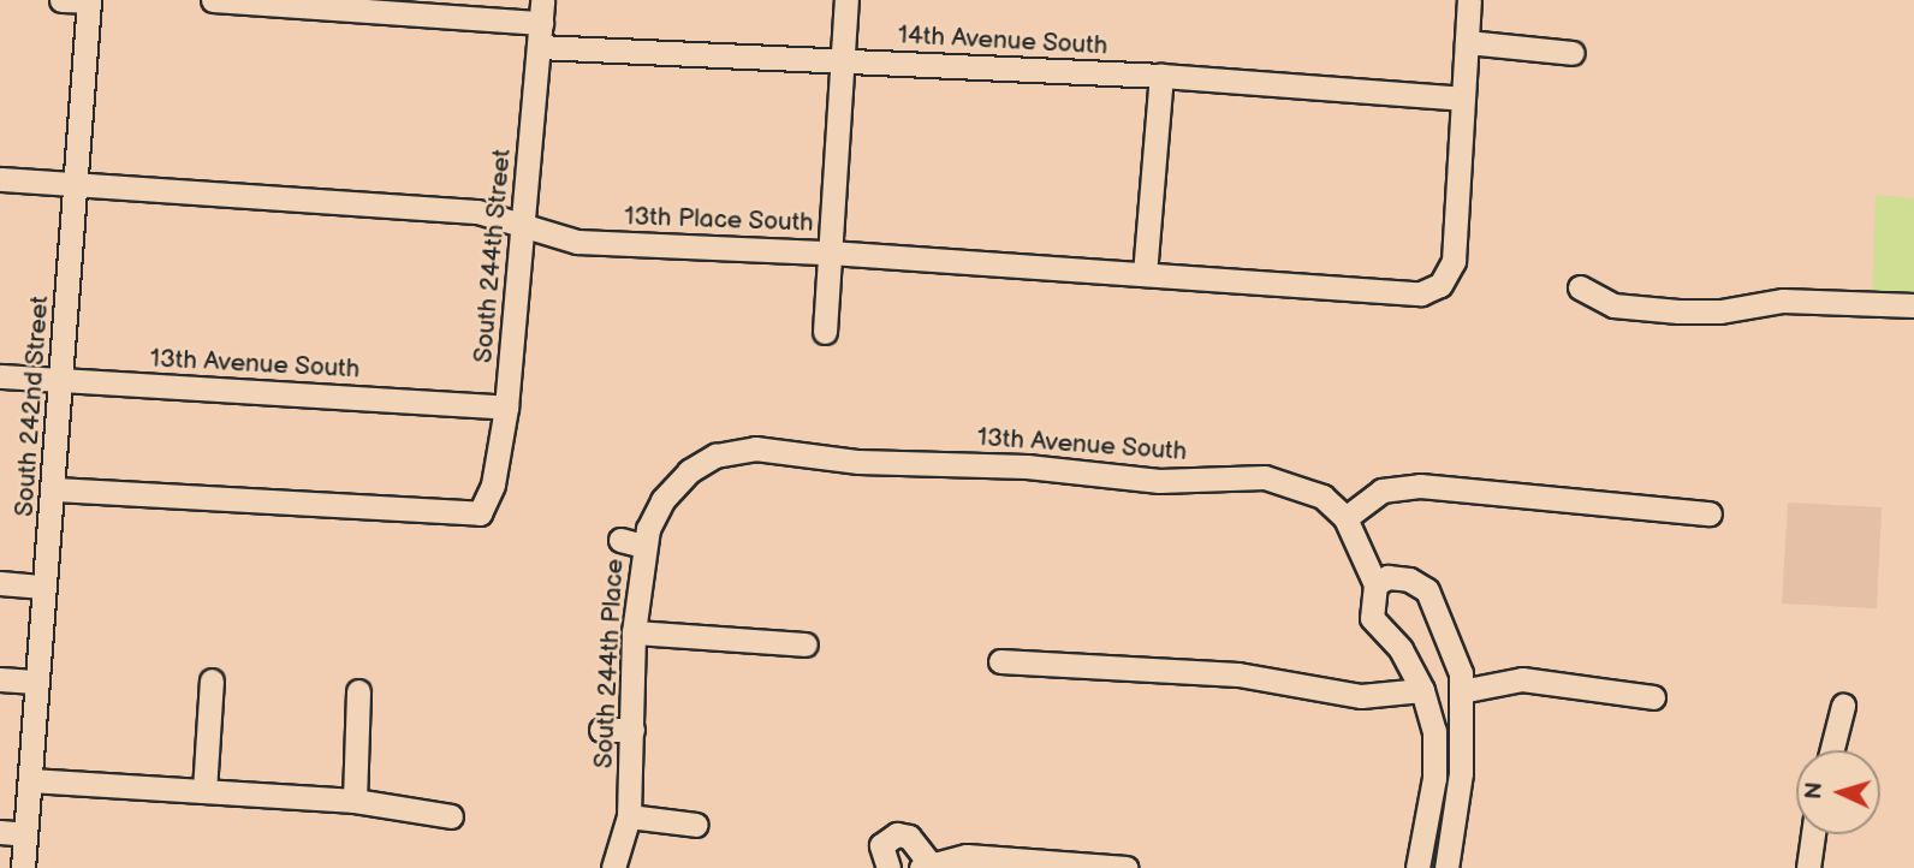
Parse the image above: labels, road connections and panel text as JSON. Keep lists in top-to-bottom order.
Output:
{
  "streets": {
    "street": [
      "14th Avenue South",
      "13th Place South",
      "South 244th Street",
      "13th Avenue South",
      "South 242nd Street",
      "South 244th Place"
    ]
  },
  "crossings": [
    ["14th Avenue South", "13th Place South"],
    ["14th Avenue South", "South 244th Street"],
    ["13th Place South", "South 244th Street"],
    ["13th Place South", "South 242nd Street"],
    ["South 244th Street", "13th Avenue South"],
    ["South 244th Street", "South 242nd Street"],
    ["13th Avenue South", "South 242nd Street"],
    ["13th Avenue South", "South 244th Place"]
  ],
  "north": "left"
}
